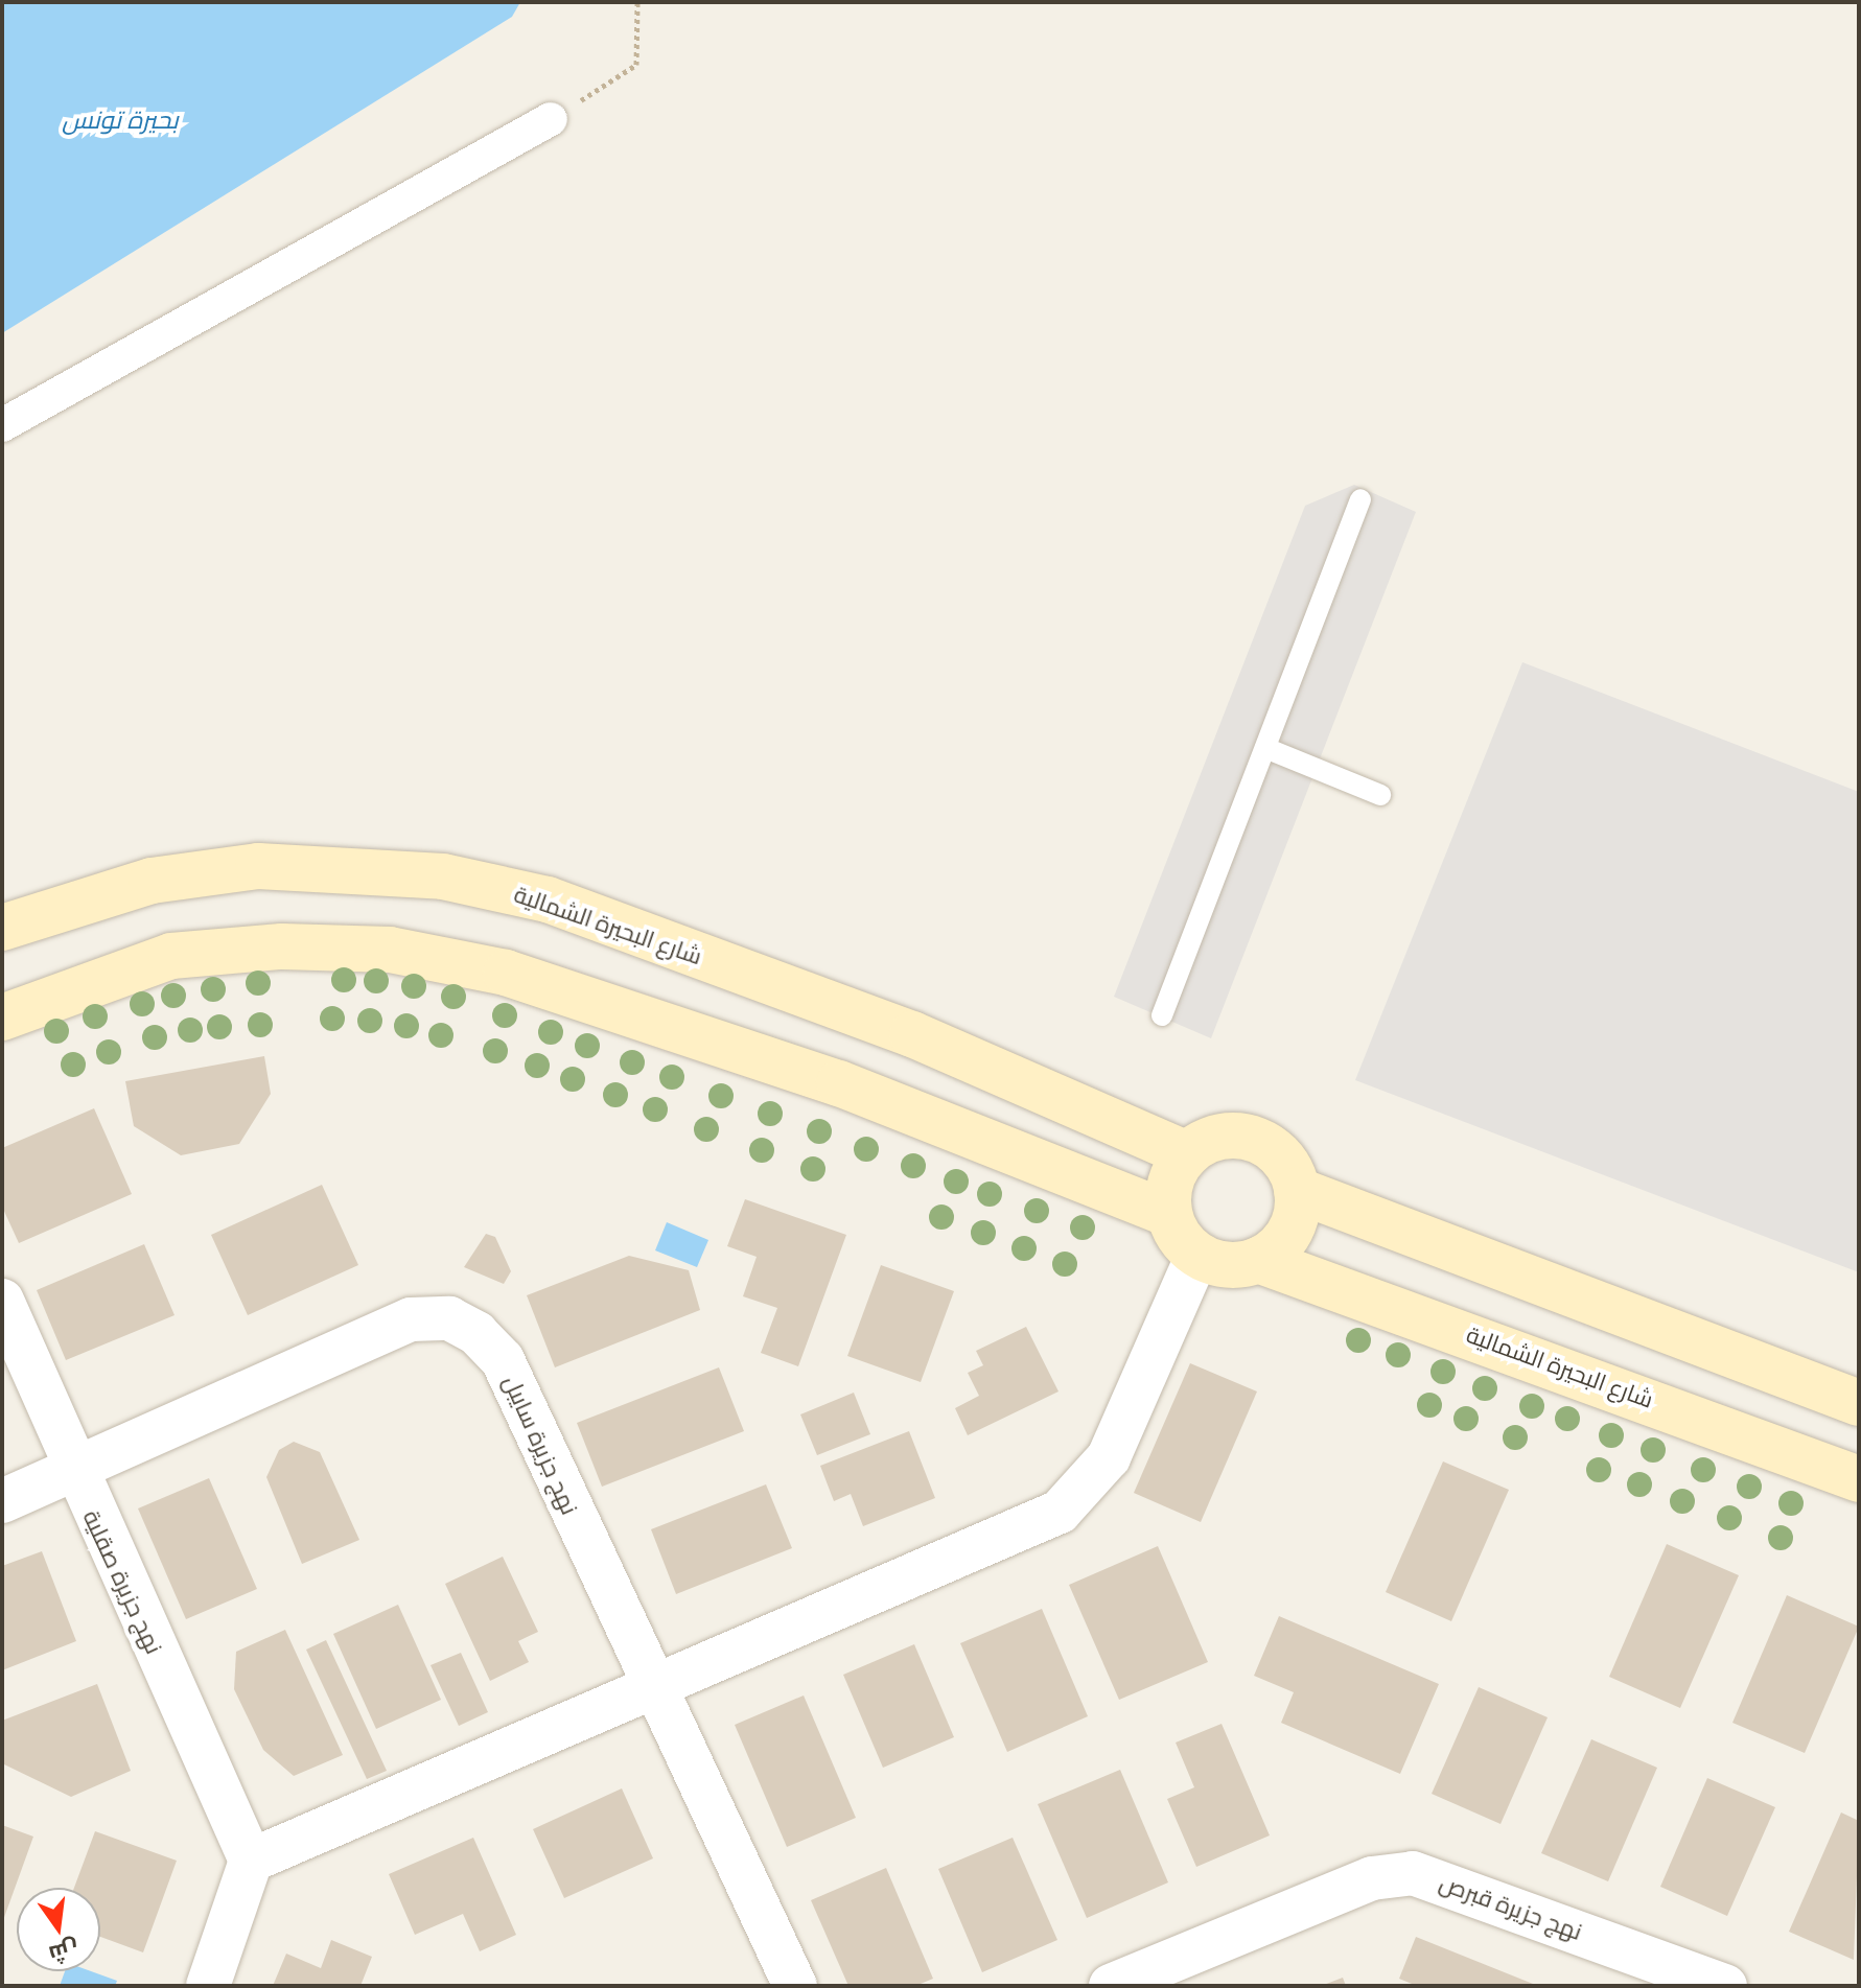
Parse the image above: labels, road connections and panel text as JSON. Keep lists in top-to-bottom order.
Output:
{
  "streets": {
    "main road": ["شارع البحيرة الشمالية"],
    "street": ["نهج جزيرة سايبل", "نهج جزيرة صقلية", "نهج جزيرة قبرص"]
  },
  "crossings": [
    ["نهج جزيرة سايبل", "نهج جزيرة صقلية"]
  ],
  "water": ["بحيرة تونس"],
  "north": "bottom"
}
